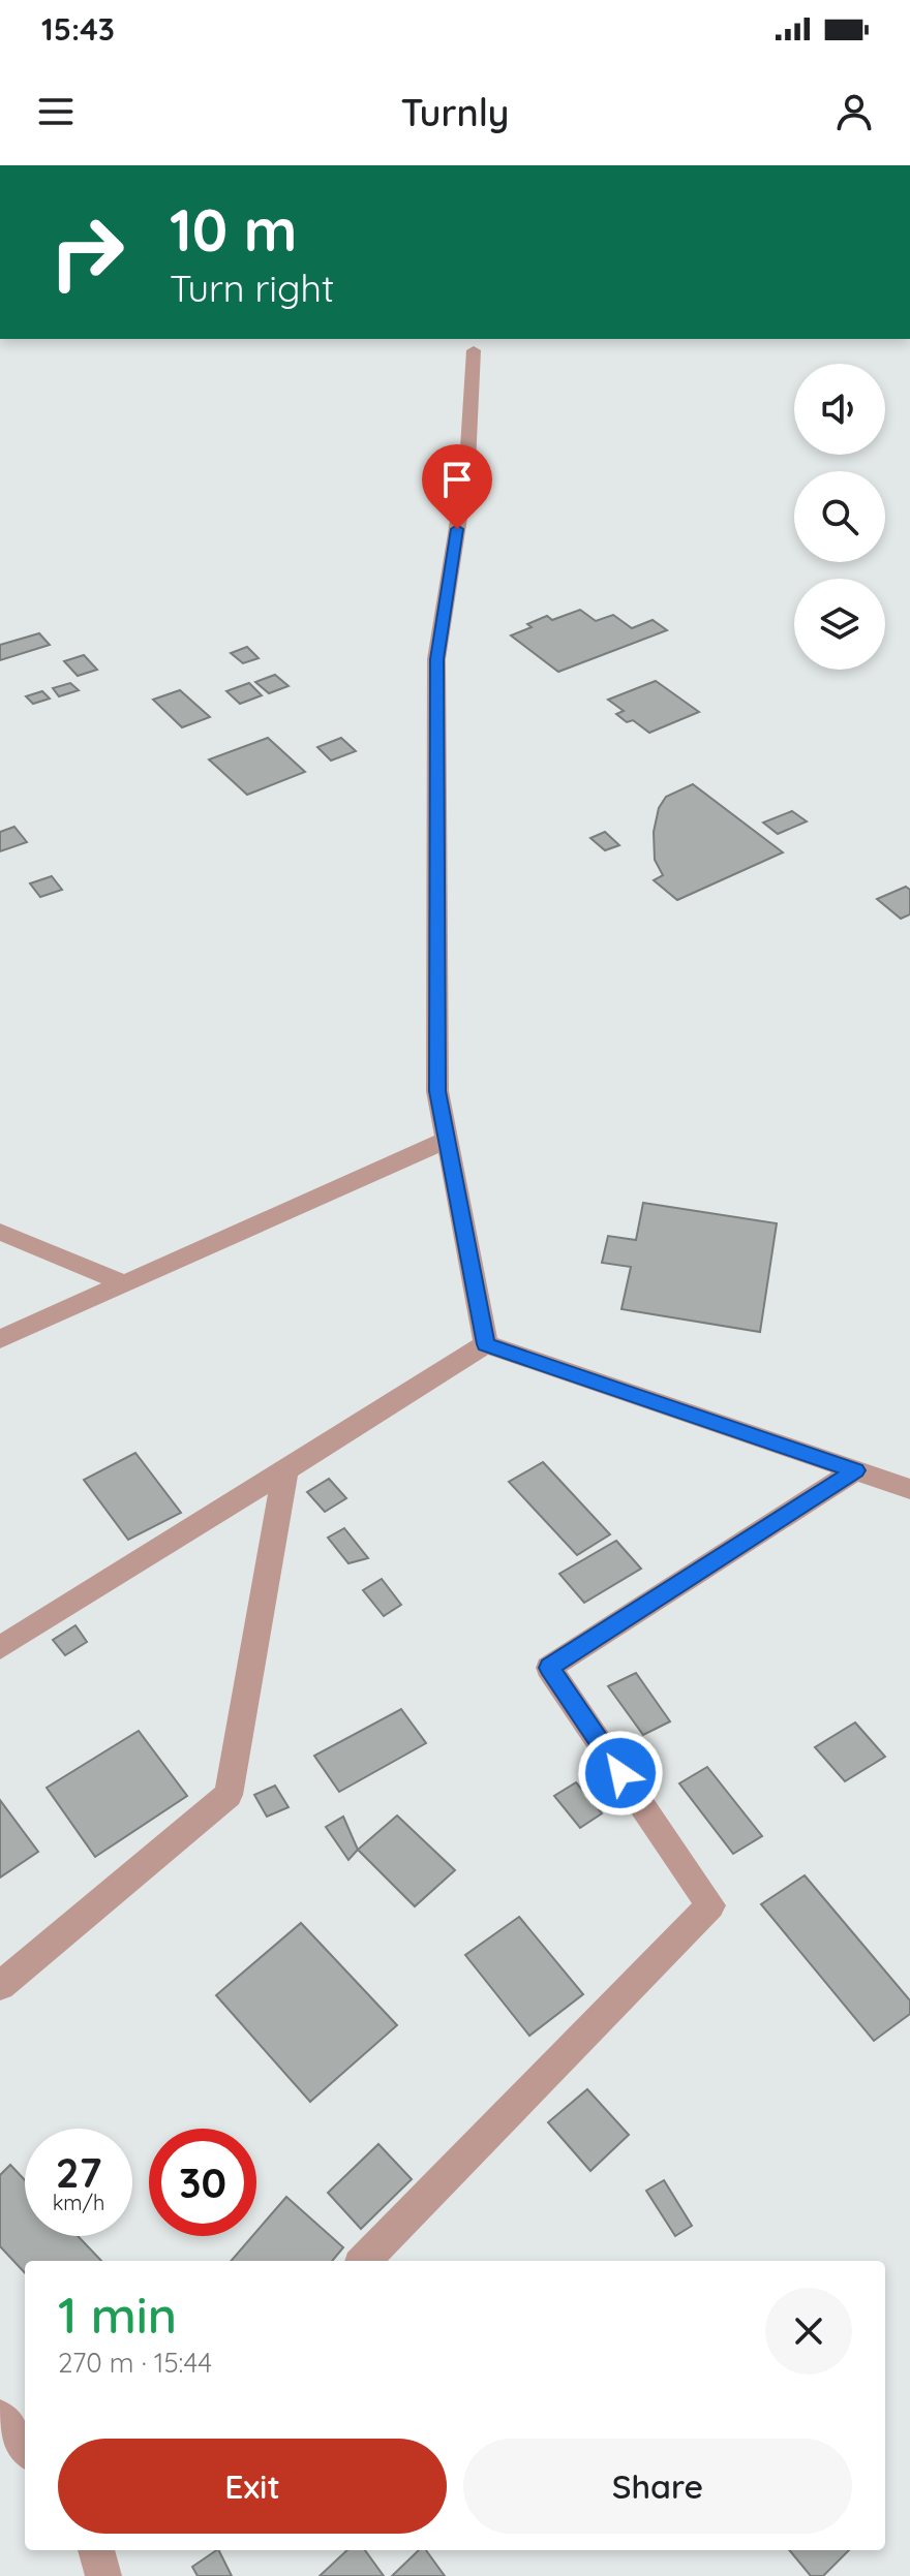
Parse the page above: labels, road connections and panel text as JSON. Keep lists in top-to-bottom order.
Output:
{
  "page": {
    "status": "15:43",
    "header": "Turnly",
    "turn": ["10 m", "Turn right"],
    "speed": "27 km/h",
    "limit": "30",
    "heading": ["1 min", "270 m · 15:44"],
    "buttons": ["Exit", "Share"]
  }
}
